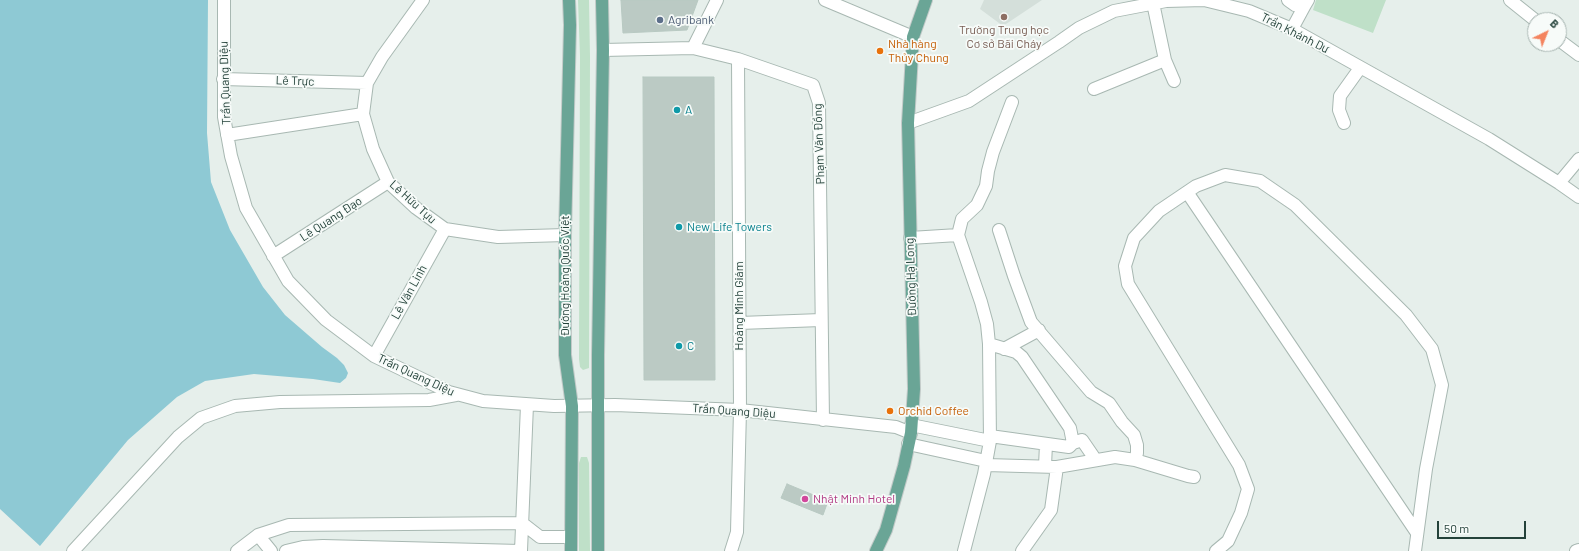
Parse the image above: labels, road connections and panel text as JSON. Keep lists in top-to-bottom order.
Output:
{
  "streets": {
    "main road": ["Đường Hoàng Quốc Việt", "Đường Hạ Long"],
    "street": [
      "Trần Khánh Dư",
      "Lê Trực",
      "Trần Quang Diệu",
      "Phạm Văn Đồng",
      "Lê Hữu Tựu",
      "Lê Quang Đạo",
      "Lê Văn Linh",
      "Hoàng Minh Giám"
    ]
  },
  "crossings": [
    ["Trần Khánh Dư", "Đường Hạ Long"],
    ["Lê Trực", "Trần Quang Diệu"],
    ["Lê Trực", "Lê Hữu Tựu"],
    ["Trần Quang Diệu", "Phạm Văn Đồng"],
    ["Trần Quang Diệu", "Lê Quang Đạo"],
    ["Trần Quang Diệu", "Đường Hoàng Quốc Việt"],
    ["Trần Quang Diệu", "Đường Hạ Long"],
    ["Trần Quang Diệu", "Lê Văn Linh"],
    ["Trần Quang Diệu", "Hoàng Minh Giám"],
    ["Phạm Văn Đồng", "Hoàng Minh Giám"],
    ["Lê Hữu Tựu", "Lê Quang Đạo"],
    ["Lê Hữu Tựu", "Đường Hoàng Quốc Việt"],
    ["Lê Hữu Tựu", "Lê Văn Linh"]
  ],
  "places": [
    "Trường Trung học Cơ sở Bãi Cháy",
    "Agribank",
    "Nhà hàng Thủy Chung",
    "A",
    "New Life Towers",
    "C",
    "Orchid Coffee",
    "Nhật Minh Hotel"
  ],
  "scale_bar": "50 m",
  "north": "top right"
}
